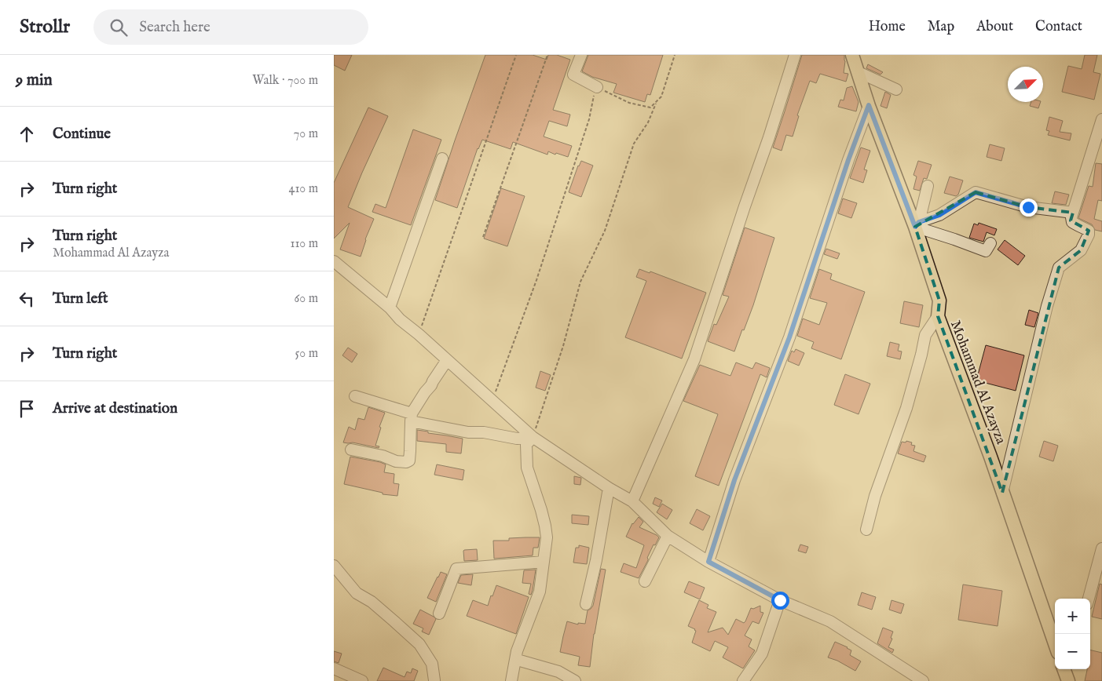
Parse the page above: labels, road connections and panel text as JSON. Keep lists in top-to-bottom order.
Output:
{
  "streets": {
    "main road": ["Mohammad Al Azayza"]
  },
  "north": "top right",
  "page": {
    "header": "Strollr",
    "search": "Search here",
    "nav": [
      "Home",
      "Map",
      "About",
      "Contact"
    ],
    "heading": ["9 min", "Walk · 700 m"],
    "list": [
      ["Continue", "70 m"],
      ["Turn right", "410 m"],
      ["Turn right", "Mohammad Al Azayza", "110 m"],
      ["Turn left", "60 m"],
      ["Turn right", "50 m"],
      "Arrive at destination"
    ],
    "map_buttons": ["+", "−"]
  }
}
